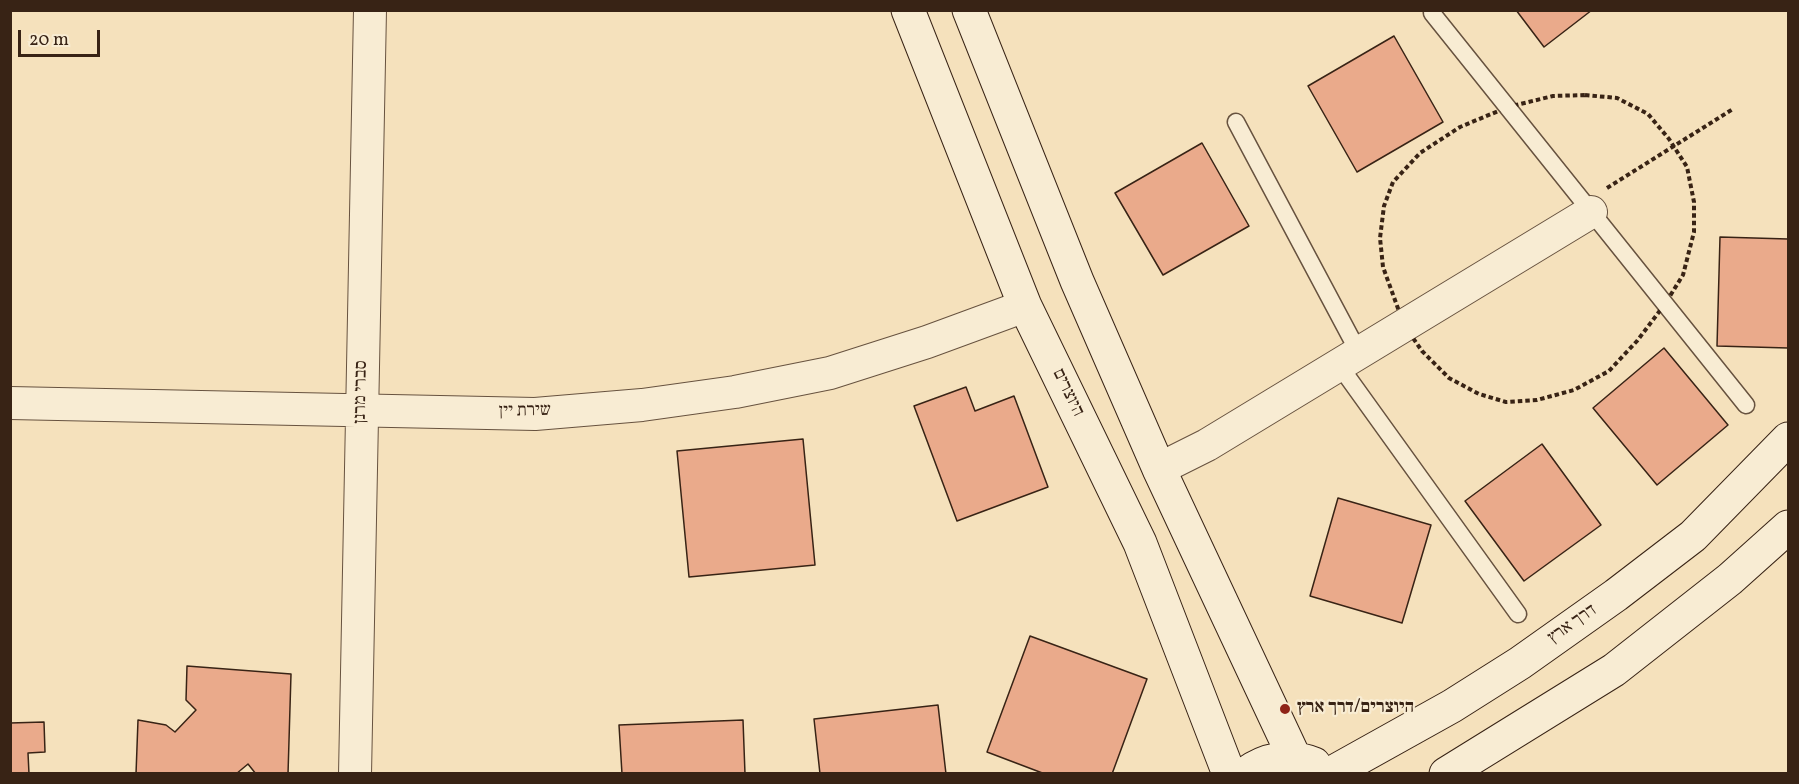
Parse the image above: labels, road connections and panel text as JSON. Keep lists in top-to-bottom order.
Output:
{
  "streets": {
    "street": [
      "סברי מרנן",
      "היוצרים",
      "שירת יין",
      "דרך ארץ"
    ]
  },
  "crossings": [
    ["סברי מרנן", "שירת יין"],
    ["היוצרים", "שירת יין"]
  ],
  "places": ["היוצרים/דרך ארץ"],
  "scale_bar": "20 m"
}
